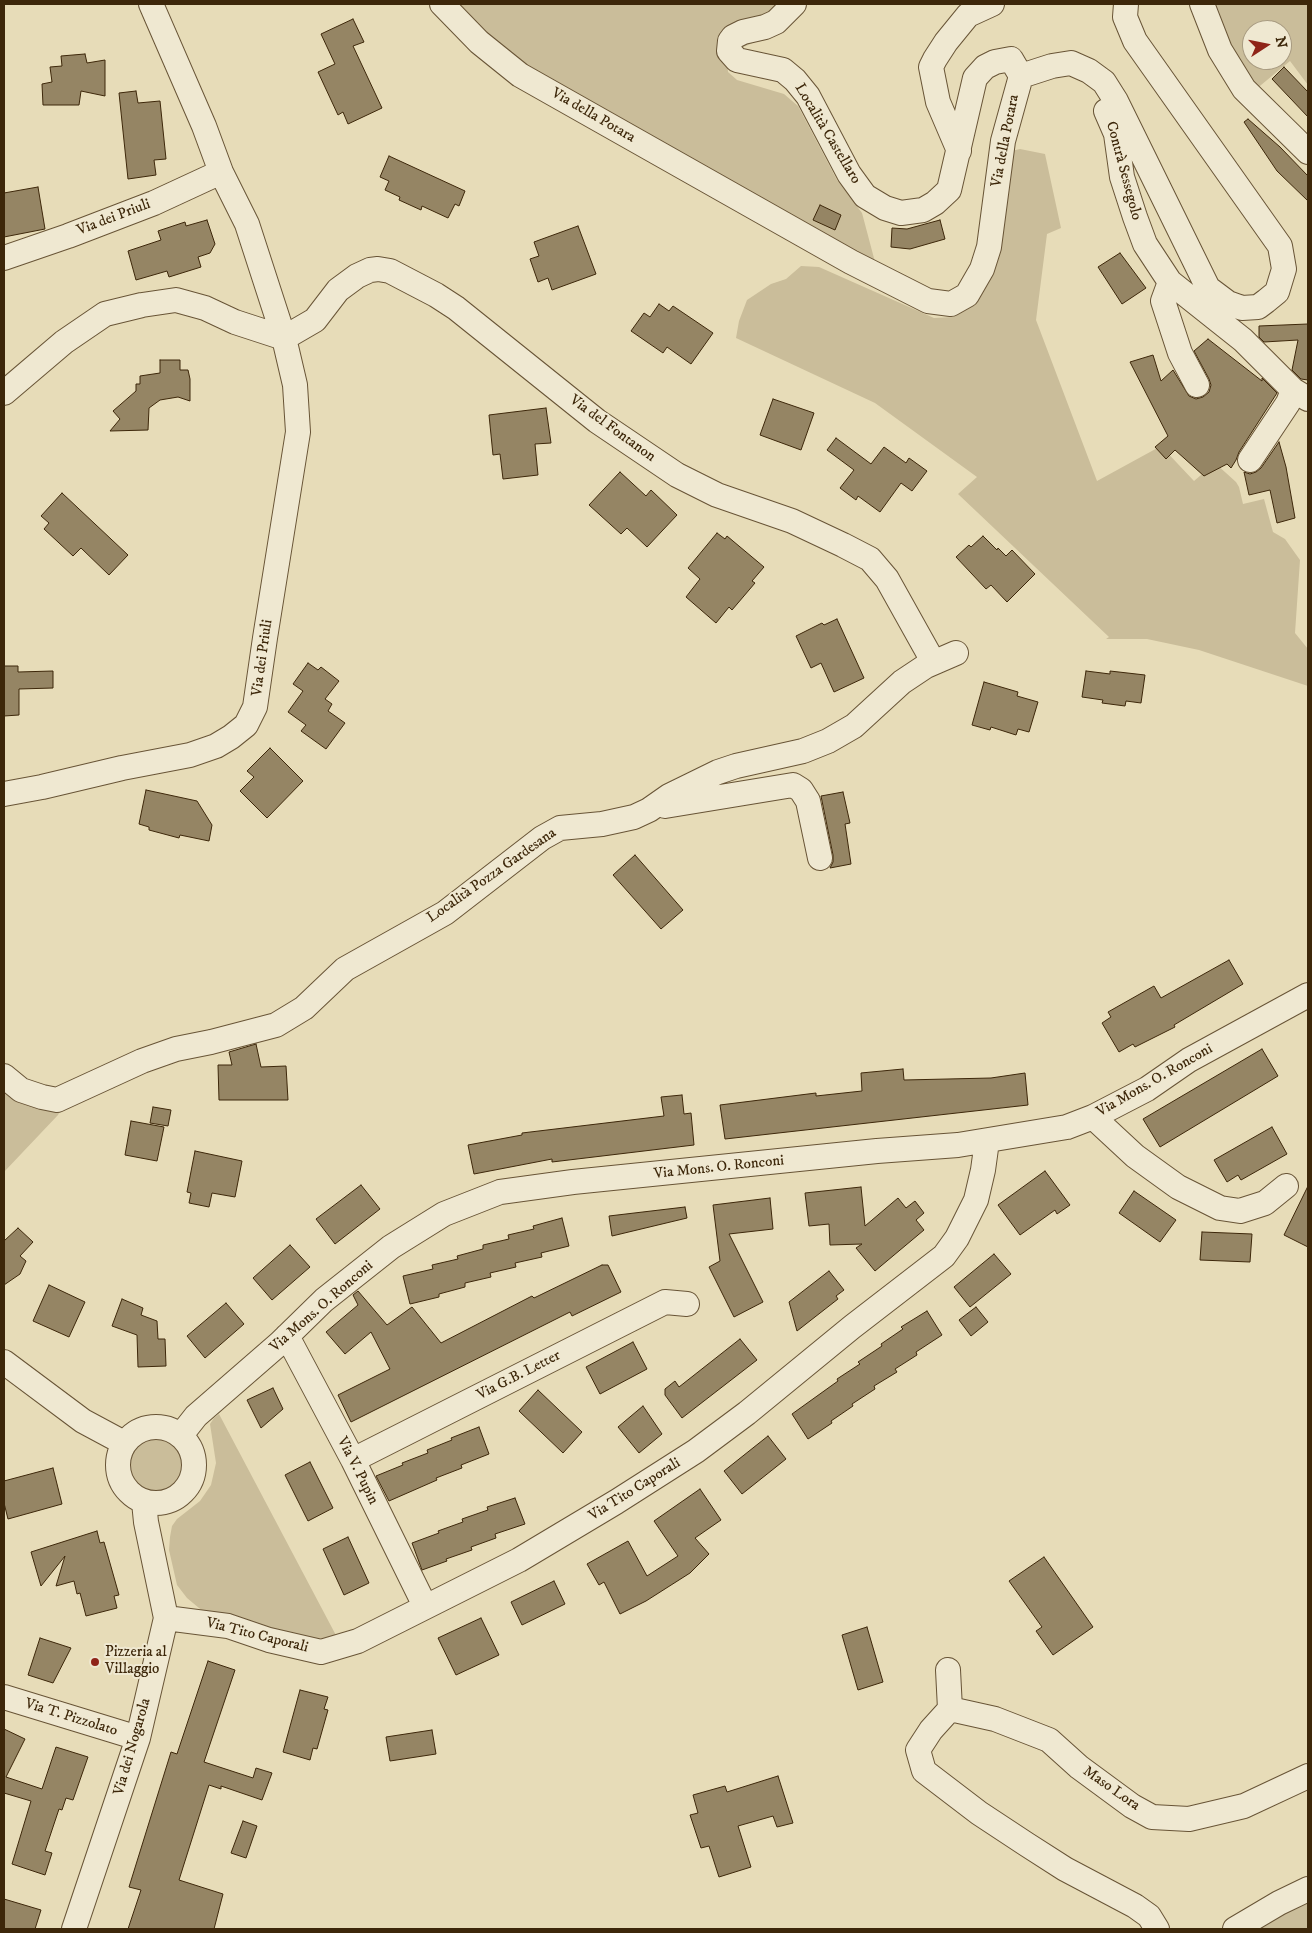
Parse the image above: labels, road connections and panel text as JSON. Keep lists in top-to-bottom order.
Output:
{
  "streets": {
    "street": [
      "Via della Potara",
      "Località Castellaro",
      "Contrà Sessegolo",
      "Via dei Priuli",
      "Via del Fontanon",
      "Località Pozza Gardesana",
      "Via Mons. O. Ronconi",
      "Via G.B. Letter",
      "Via V. Pupin",
      "Via Tito Caporali",
      "Via T. Pizzolato",
      "Via dei Nogarola",
      "Maso Lora"
    ]
  },
  "crossings": [
    ["Via della Potara", "Località Castellaro"],
    ["Via della Potara", "Contrà Sessegolo"],
    ["Via dei Priuli", "Via del Fontanon"],
    ["Via Mons. O. Ronconi", "Via V. Pupin"],
    ["Via Mons. O. Ronconi", "Via Tito Caporali"],
    ["Via Mons. O. Ronconi", "Via dei Nogarola"],
    ["Via G.B. Letter", "Via V. Pupin"],
    ["Via V. Pupin", "Via Tito Caporali"],
    ["Via Tito Caporali", "Via dei Nogarola"],
    ["Via T. Pizzolato", "Via dei Nogarola"]
  ],
  "places": ["Pizzeria al Villaggio"],
  "north": "right"
}
